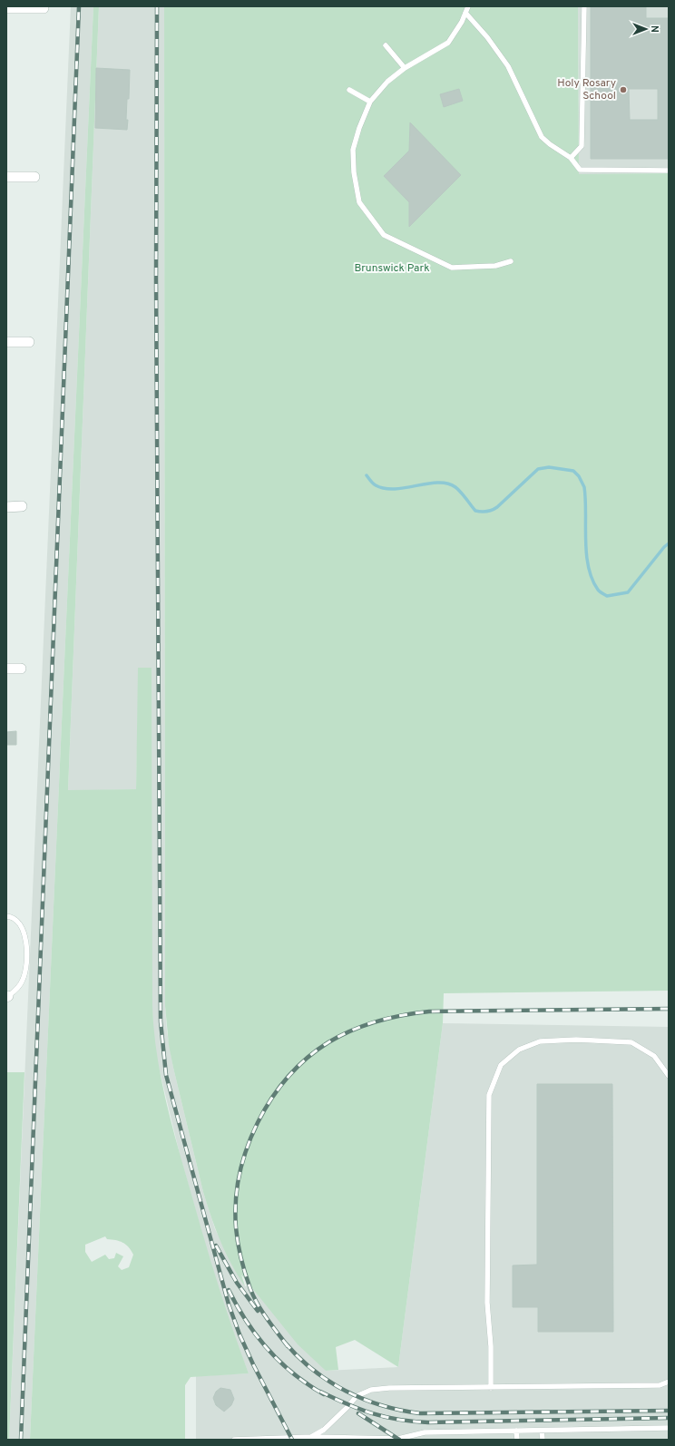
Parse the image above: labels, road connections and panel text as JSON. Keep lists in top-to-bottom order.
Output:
{
  "parks": ["Brunswick Park"],
  "places": ["Holy Rosary School"],
  "north": "right"
}
